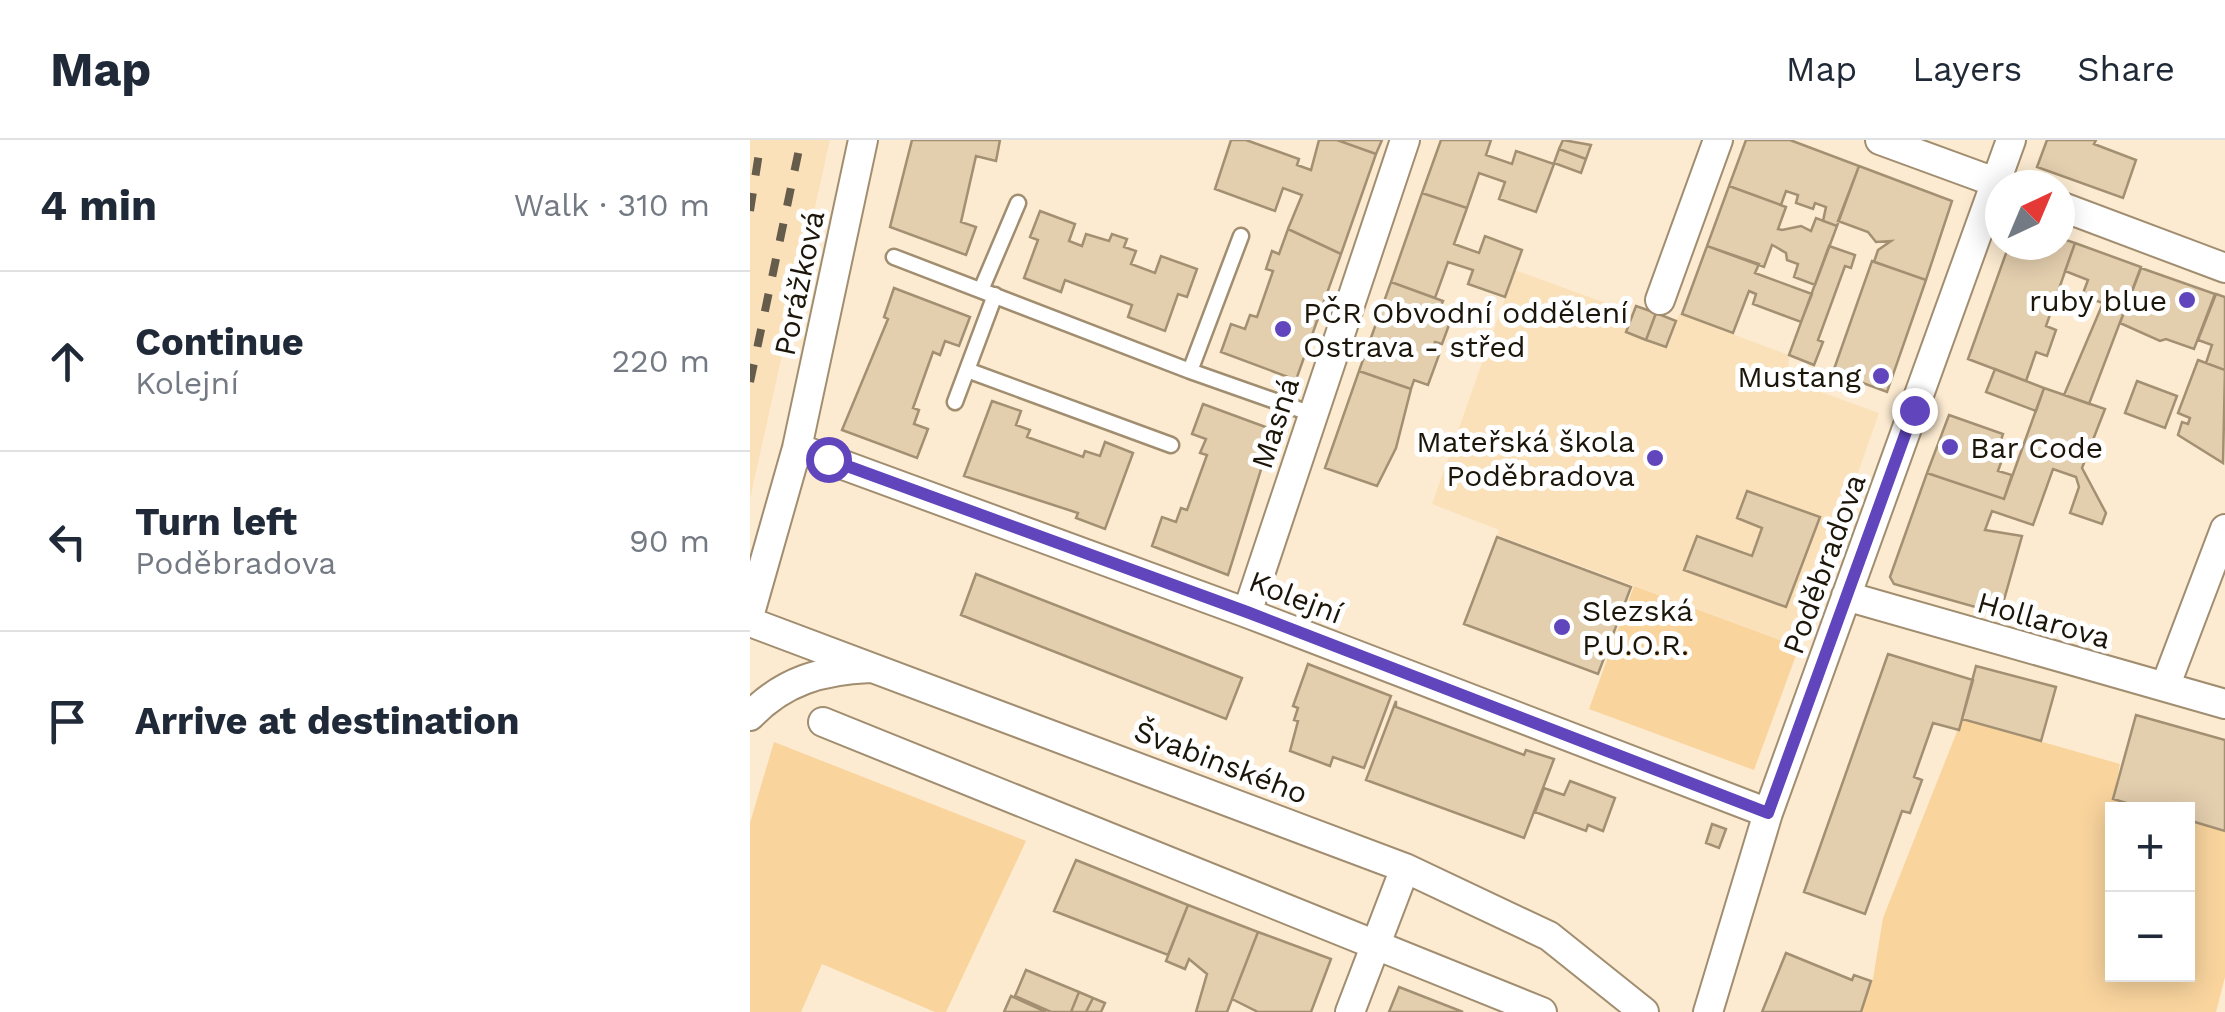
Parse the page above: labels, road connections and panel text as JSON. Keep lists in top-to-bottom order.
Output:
{
  "streets": {
    "street": [
      "Porážková",
      "Masná",
      "Poděbradova",
      "Kolejní",
      "Hollarova",
      "Švabinského"
    ]
  },
  "crossings": [
    ["Porážková", "Kolejní"],
    ["Masná", "Kolejní"],
    ["Poděbradova", "Kolejní"],
    ["Poděbradova", "Hollarova"]
  ],
  "places": [
    "ruby blue",
    "PČR Obvodní oddělení Ostrava - střed",
    "Mustang",
    "Bar Code",
    "Mateřská škola Poděbradova",
    "Slezská P.U.O.R."
  ],
  "north": "top right",
  "page": {
    "header": "Map",
    "nav": ["Map", "Layers", "Share"],
    "heading": ["4 min", "Walk · 310 m"],
    "list": [
      ["Continue", "Kolejní", "220 m"],
      ["Turn left", "Poděbradova", "90 m"],
      "Arrive at destination"
    ],
    "map_buttons": ["+", "−"]
  }
}
